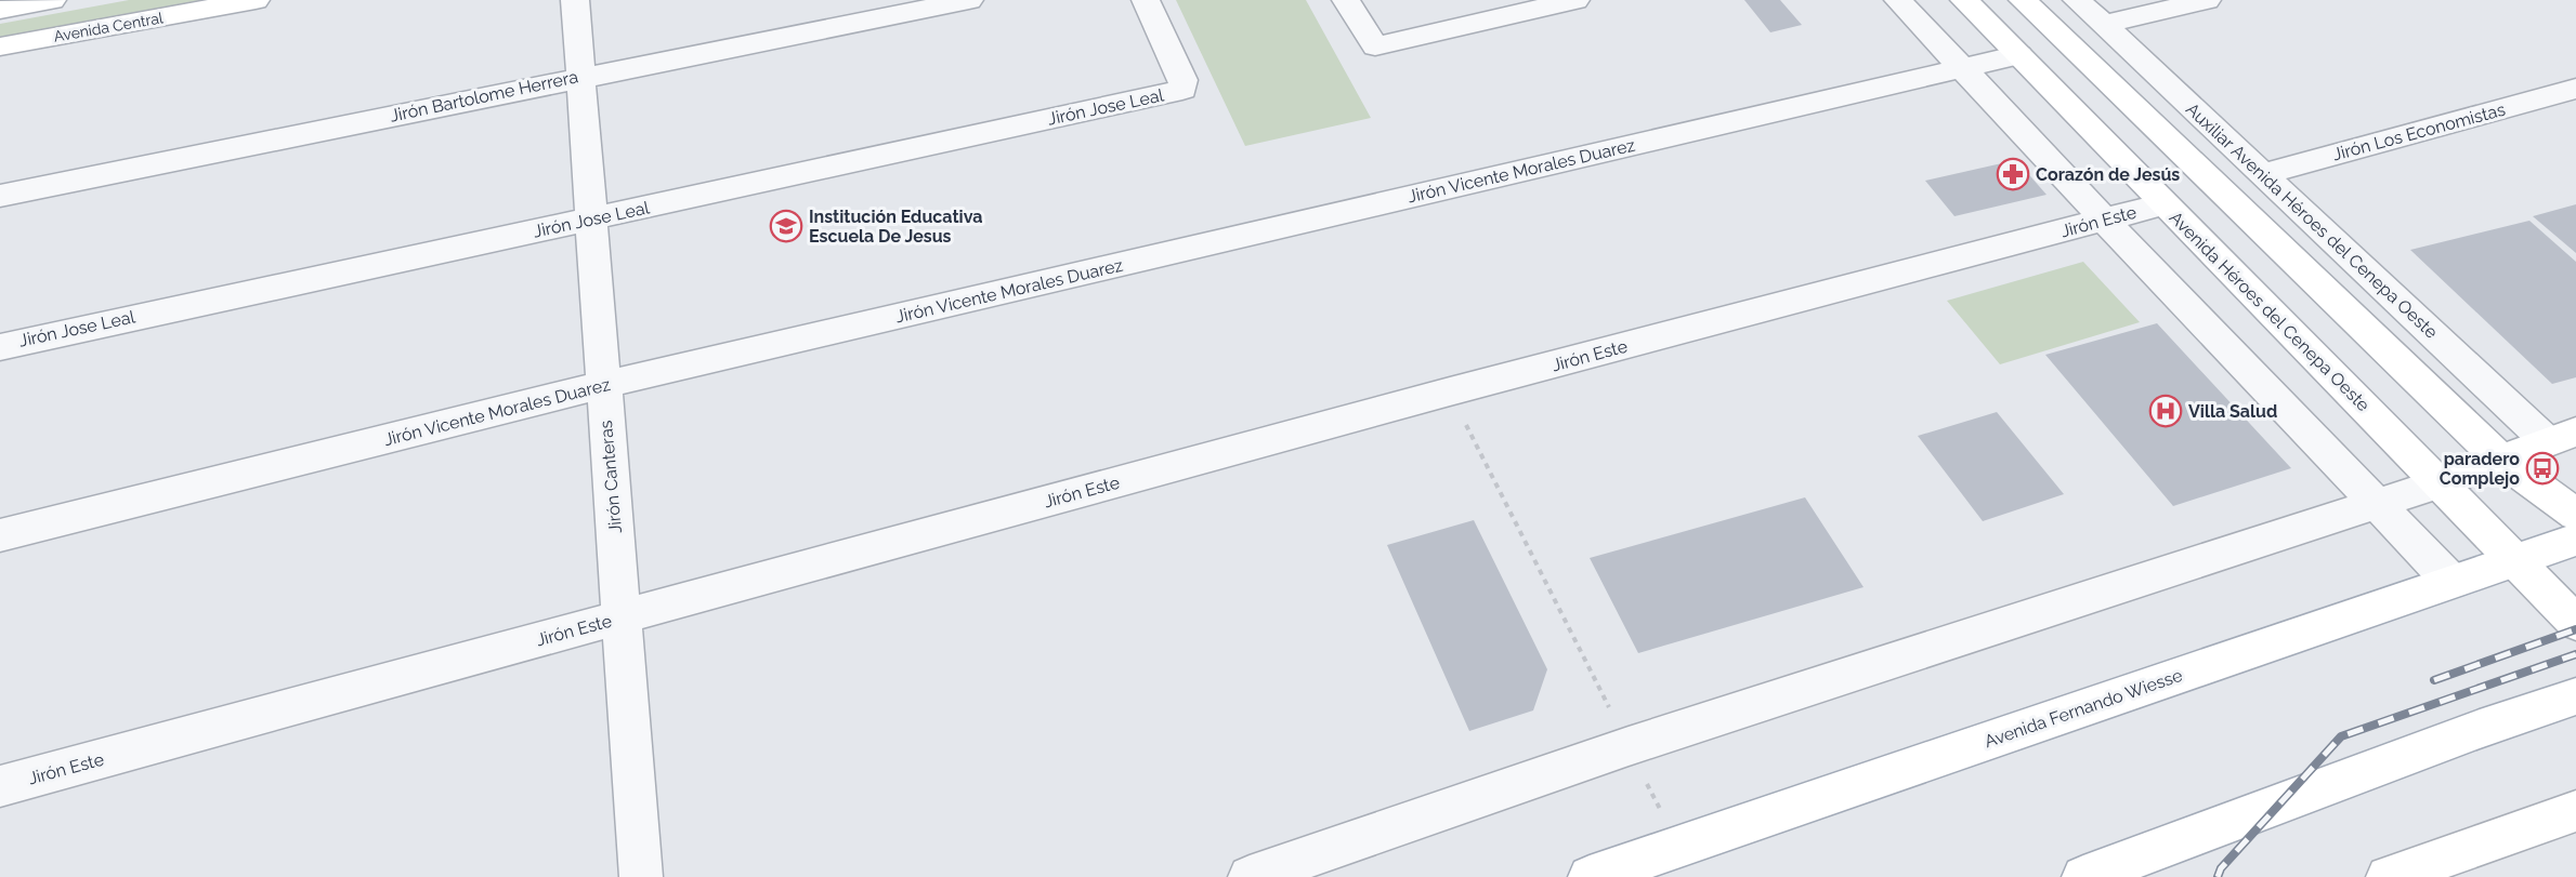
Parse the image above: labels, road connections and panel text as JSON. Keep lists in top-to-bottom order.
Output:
{
  "streets": {
    "main road": ["Avenida Central", "Avenida Héroes del Cenepa Oeste", "Avenida Fernando Wiesse"],
    "street": [
      "Jirón Bartolome Herrera",
      "Jirón Jose Leal",
      "Jirón Los Economistas",
      "Jirón Vicente Morales Duarez",
      "Auxiliar Avenida Héroes del Cenepa Oeste",
      "Jirón Este",
      "Jirón Canteras"
    ]
  },
  "crossings": [
    ["Jirón Bartolome Herrera", "Jirón Canteras"],
    ["Jirón Jose Leal", "Jirón Canteras"],
    ["Jirón Los Economistas", "Auxiliar Avenida Héroes del Cenepa Oeste"],
    ["Jirón Vicente Morales Duarez", "Avenida Héroes del Cenepa Oeste"],
    ["Jirón Vicente Morales Duarez", "Jirón Canteras"],
    ["Jirón Este", "Avenida Héroes del Cenepa Oeste"],
    ["Jirón Este", "Jirón Canteras"],
    ["Avenida Héroes del Cenepa Oeste", "Avenida Fernando Wiesse"]
  ],
  "places": {
    "pharmacy": ["Corazón de Jesús"],
    "school or university": ["Institución Educativa Escuela De Jesus"],
    "hospital": ["Villa Salud"],
    "bus stop": ["paradero Complejo"]
  }
}
